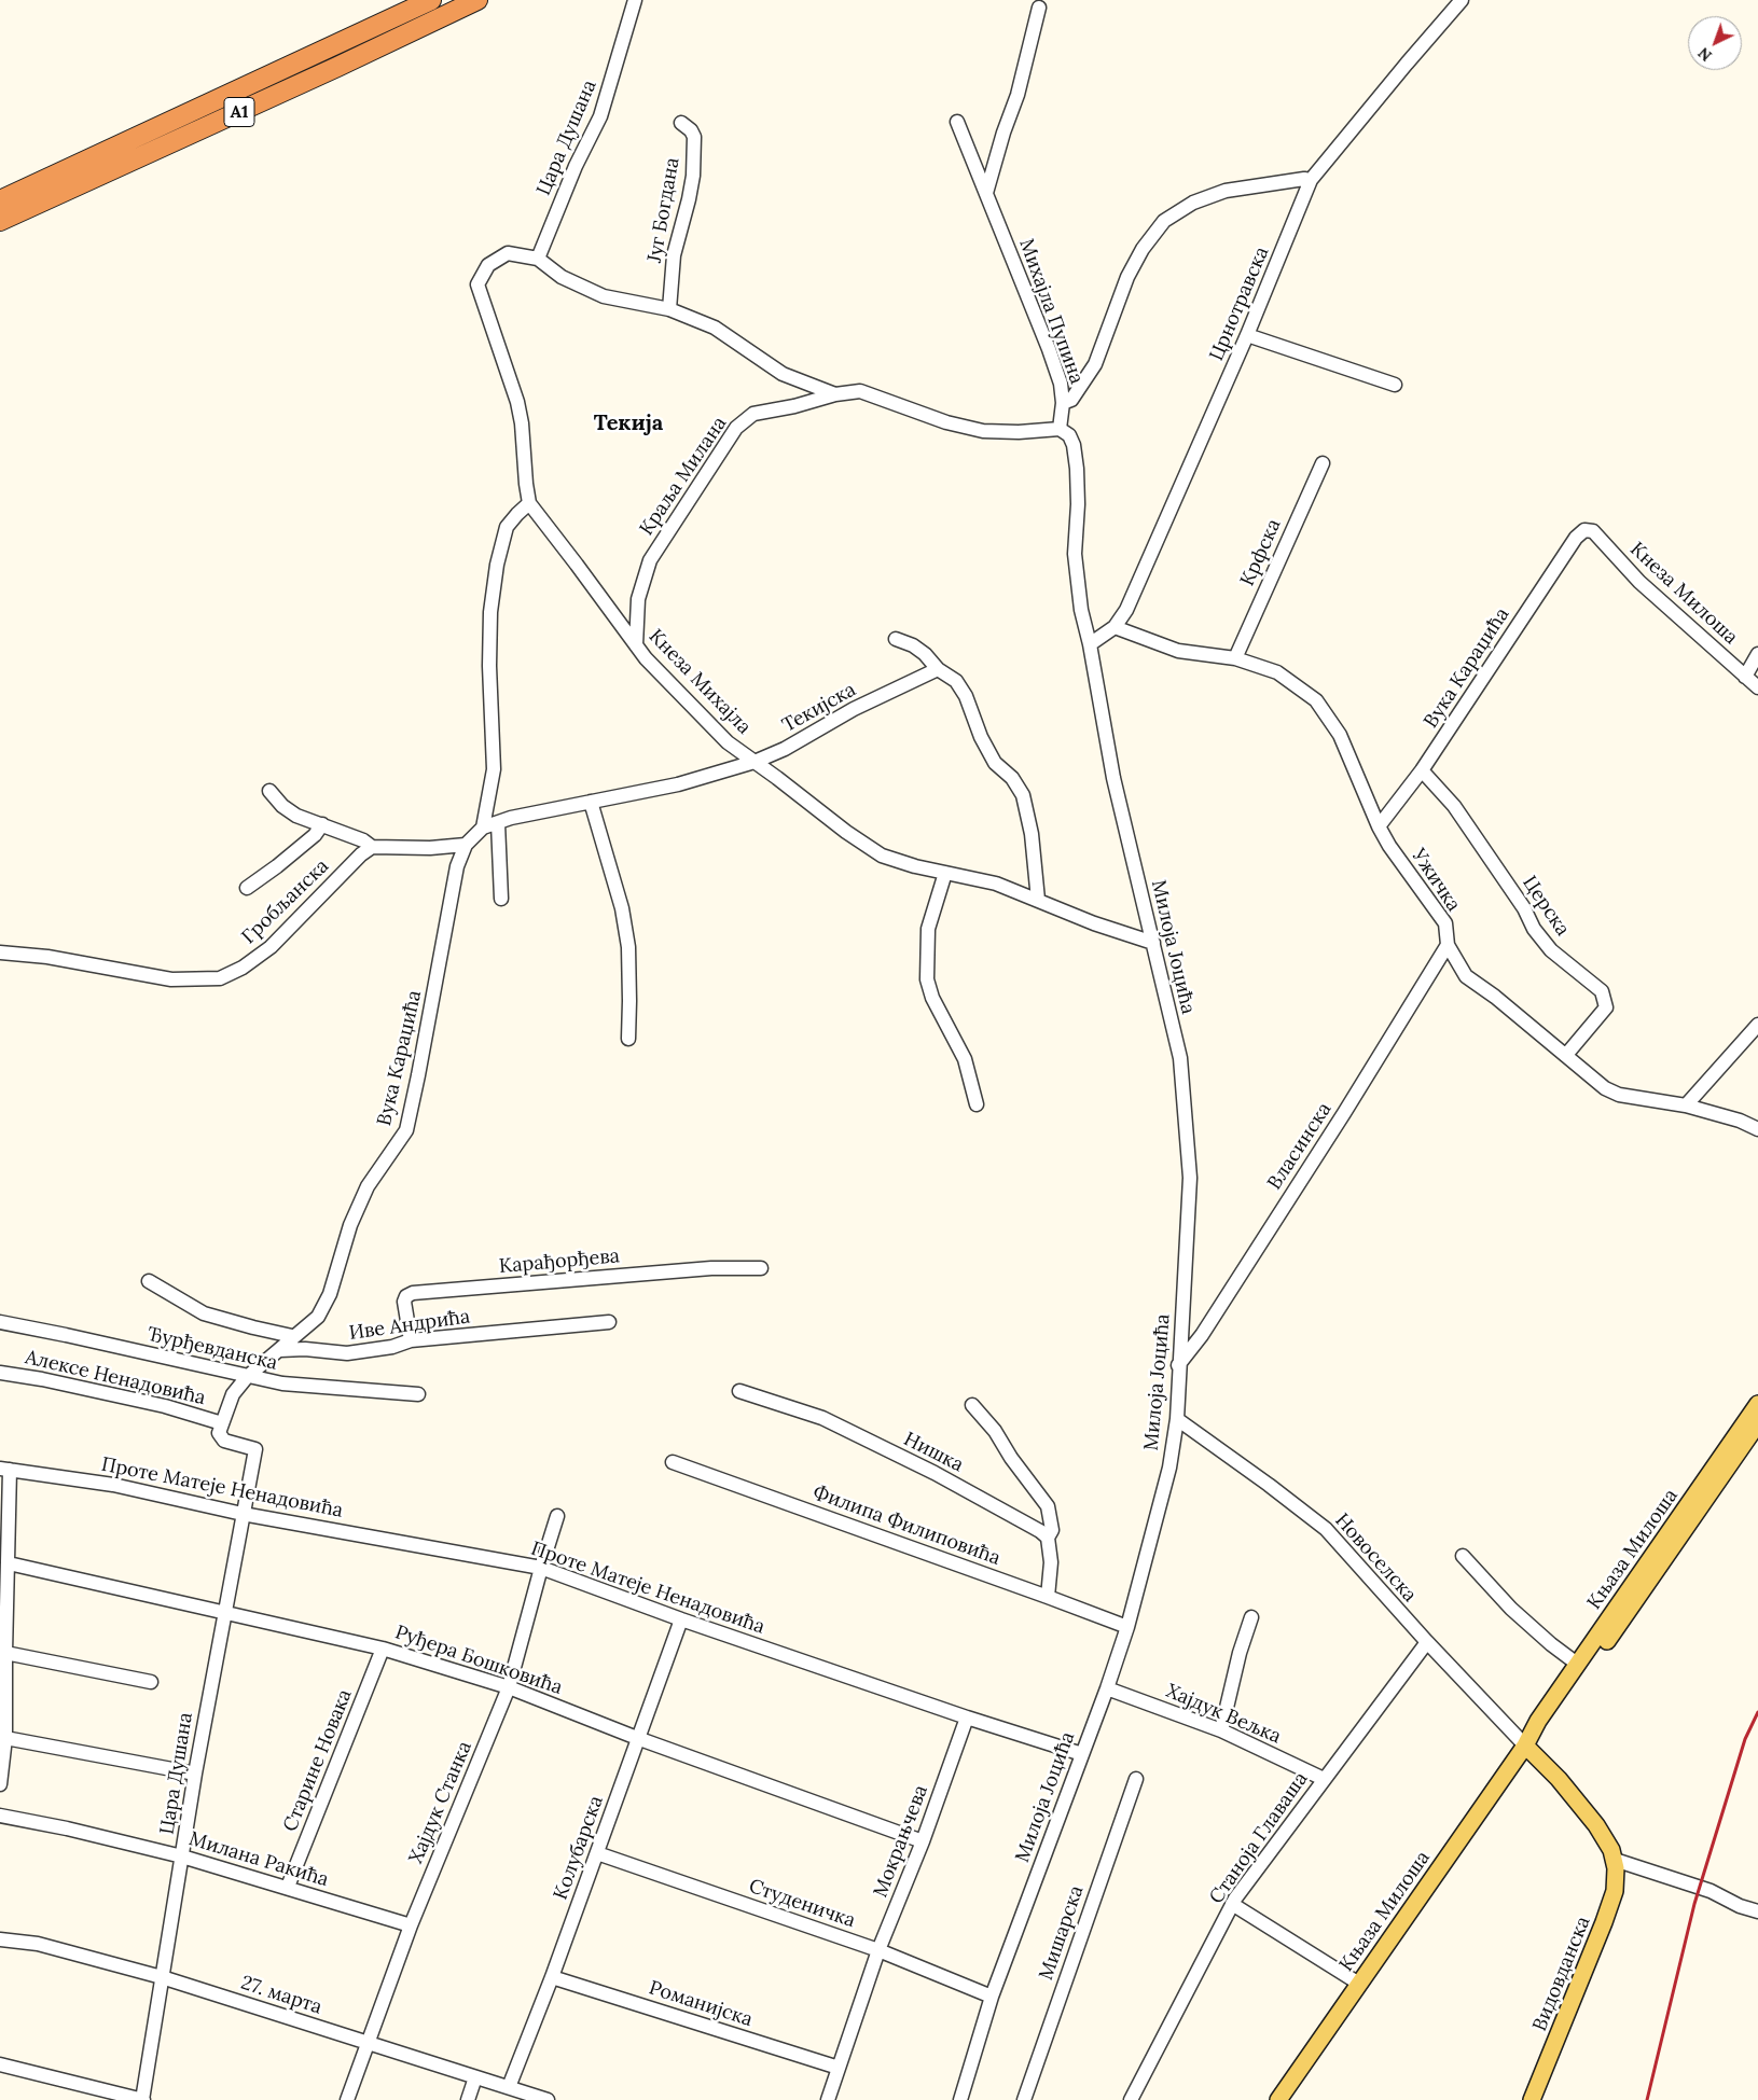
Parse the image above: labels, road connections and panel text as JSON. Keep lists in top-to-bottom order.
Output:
{
  "streets": {
    "highway": ["A1"],
    "main road": ["Књаза Милоша", "Видовданска"],
    "street": [
      "Цара Душана",
      "Југ Богдана",
      "Црнотравска",
      "Михајла Пупина",
      "Краља Милана",
      "Крфска",
      "Кнеза Милоша",
      "Вука Караџића",
      "Кнеза Михајла",
      "Текијска",
      "Ужичка",
      "Гробљанска",
      "Церска",
      "Милоја Јоцића",
      "Власинска",
      "Карађорђева",
      "Иве Андрића",
      "Ђурђевданска",
      "Алексе Ненадовића",
      "Нишка",
      "Проте Матеје Ненадовића",
      "Филипа Филиповића",
      "Новоселска",
      "Руђера Бошковића",
      "Хајдук Вељка",
      "Старине Новака",
      "Хајдук Станка",
      "Станоја Главаша",
      "Мокрањчева",
      "Колубарска",
      "Милана Ракића",
      "Студеничка",
      "Мишарска",
      "27. марта",
      "Романијска"
    ]
  },
  "crossings": [
    ["Цара Душана", "Вука Караџића"],
    ["Цара Душана", "Кнеза Михајла"],
    ["Цара Душана", "Алексе Ненадовића"],
    ["Цара Душана", "Проте Матеје Ненадовића"],
    ["Цара Душана", "Руђера Бошковића"],
    ["Цара Душана", "Милана Ракића"],
    ["Цара Душана", "27. марта"],
    ["Црнотравска", "Ужичка"],
    ["Црнотравска", "Милоја Јоцића"],
    ["Михајла Пупина", "Краља Милана"],
    ["Краља Милана", "Кнеза Михајла"],
    ["Крфска", "Ужичка"],
    ["Кнеза Милоша", "Вука Караџића"],
    ["Вука Караџића", "Ужичка"],
    ["Вука Караџића", "Церска"],
    ["Вука Караџића", "Иве Андрића"],
    ["Вука Караџића", "Ђурђевданска"],
    ["Вука Караџића", "Алексе Ненадовића"],
    ["Кнеза Михајла", "Текијска"],
    ["Кнеза Михајла", "Милоја Јоцића"],
    ["Ужичка", "Церска"],
    ["Ужичка", "Власинска"],
    ["Милоја Јоцића", "Власинска"],
    ["Милоја Јоцића", "Проте Матеје Ненадовића"],
    ["Милоја Јоцића", "Филипа Филиповића"],
    ["Милоја Јоцића", "Новоселска"],
    ["Милоја Јоцића", "Хајдук Вељка"],
    ["Милоја Јоцића", "Студеничка"],
    ["Карађорђева", "Иве Андрића"],
    ["Проте Матеје Ненадовића", "Хајдук Станка"],
    ["Проте Матеје Ненадовића", "Мокрањчева"],
    ["Проте Матеје Ненадовића", "Колубарска"],
    ["Књаза Милоша", "Новоселска"],
    ["Књаза Милоша", "Видовданска"],
    ["Новоселска", "Станоја Главаша"],
    ["Новоселска", "Видовданска"],
    ["Руђера Бошковића", "Старине Новака"],
    ["Руђера Бошковића", "Хајдук Станка"],
    ["Руђера Бошковића", "Мокрањчева"],
    ["Руђера Бошковића", "Колубарска"],
    ["Хајдук Вељка", "Станоја Главаша"],
    ["Старине Новака", "Милана Ракића"],
    ["Хајдук Станка", "Милана Ракића"],
    ["Хајдук Станка", "27. марта"],
    ["Мокрањчева", "Студеничка"],
    ["Мокрањчева", "Романијска"],
    ["Колубарска", "Студеничка"],
    ["Колубарска", "27. марта"],
    ["Колубарска", "Романијска"]
  ],
  "districts": ["Текија"],
  "north": "bottom left"
}
